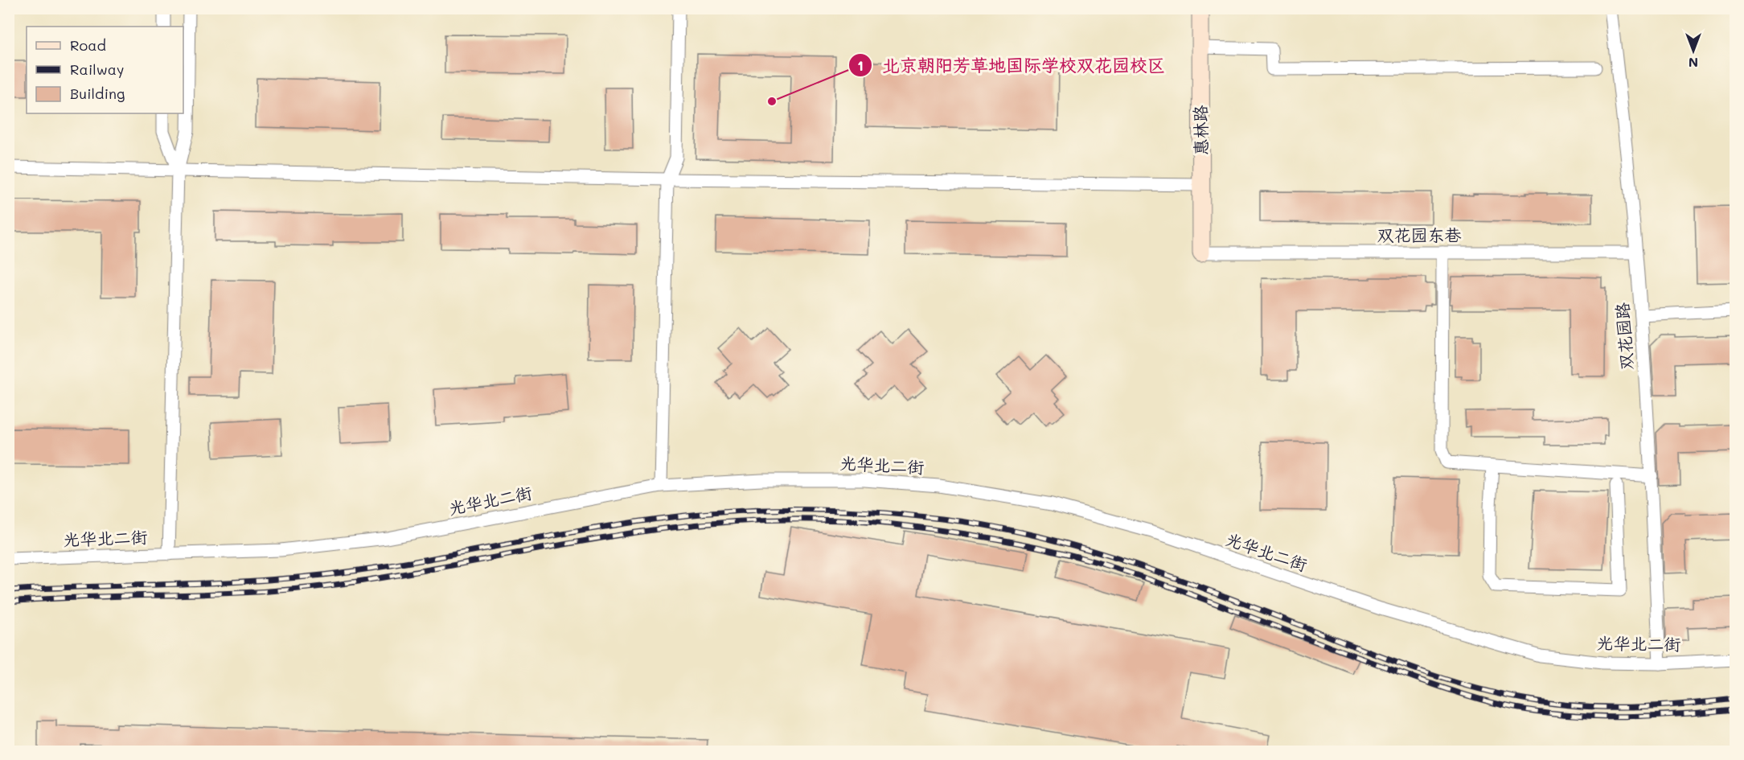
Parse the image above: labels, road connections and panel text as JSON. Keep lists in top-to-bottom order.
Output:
{
  "streets": {
    "street": [
      "惠林路",
      "双花园东巷",
      "双花园路",
      "光华北二街"
    ]
  },
  "crossings": [
    ["惠林路", "双花园东巷"],
    ["双花园东巷", "双花园路"],
    ["双花园路", "光华北二街"]
  ],
  "places": ["北京朝阳芳草地国际学校双花园校区"],
  "legend": ["Road", "Railway", "Building"],
  "north": "bottom"
}
